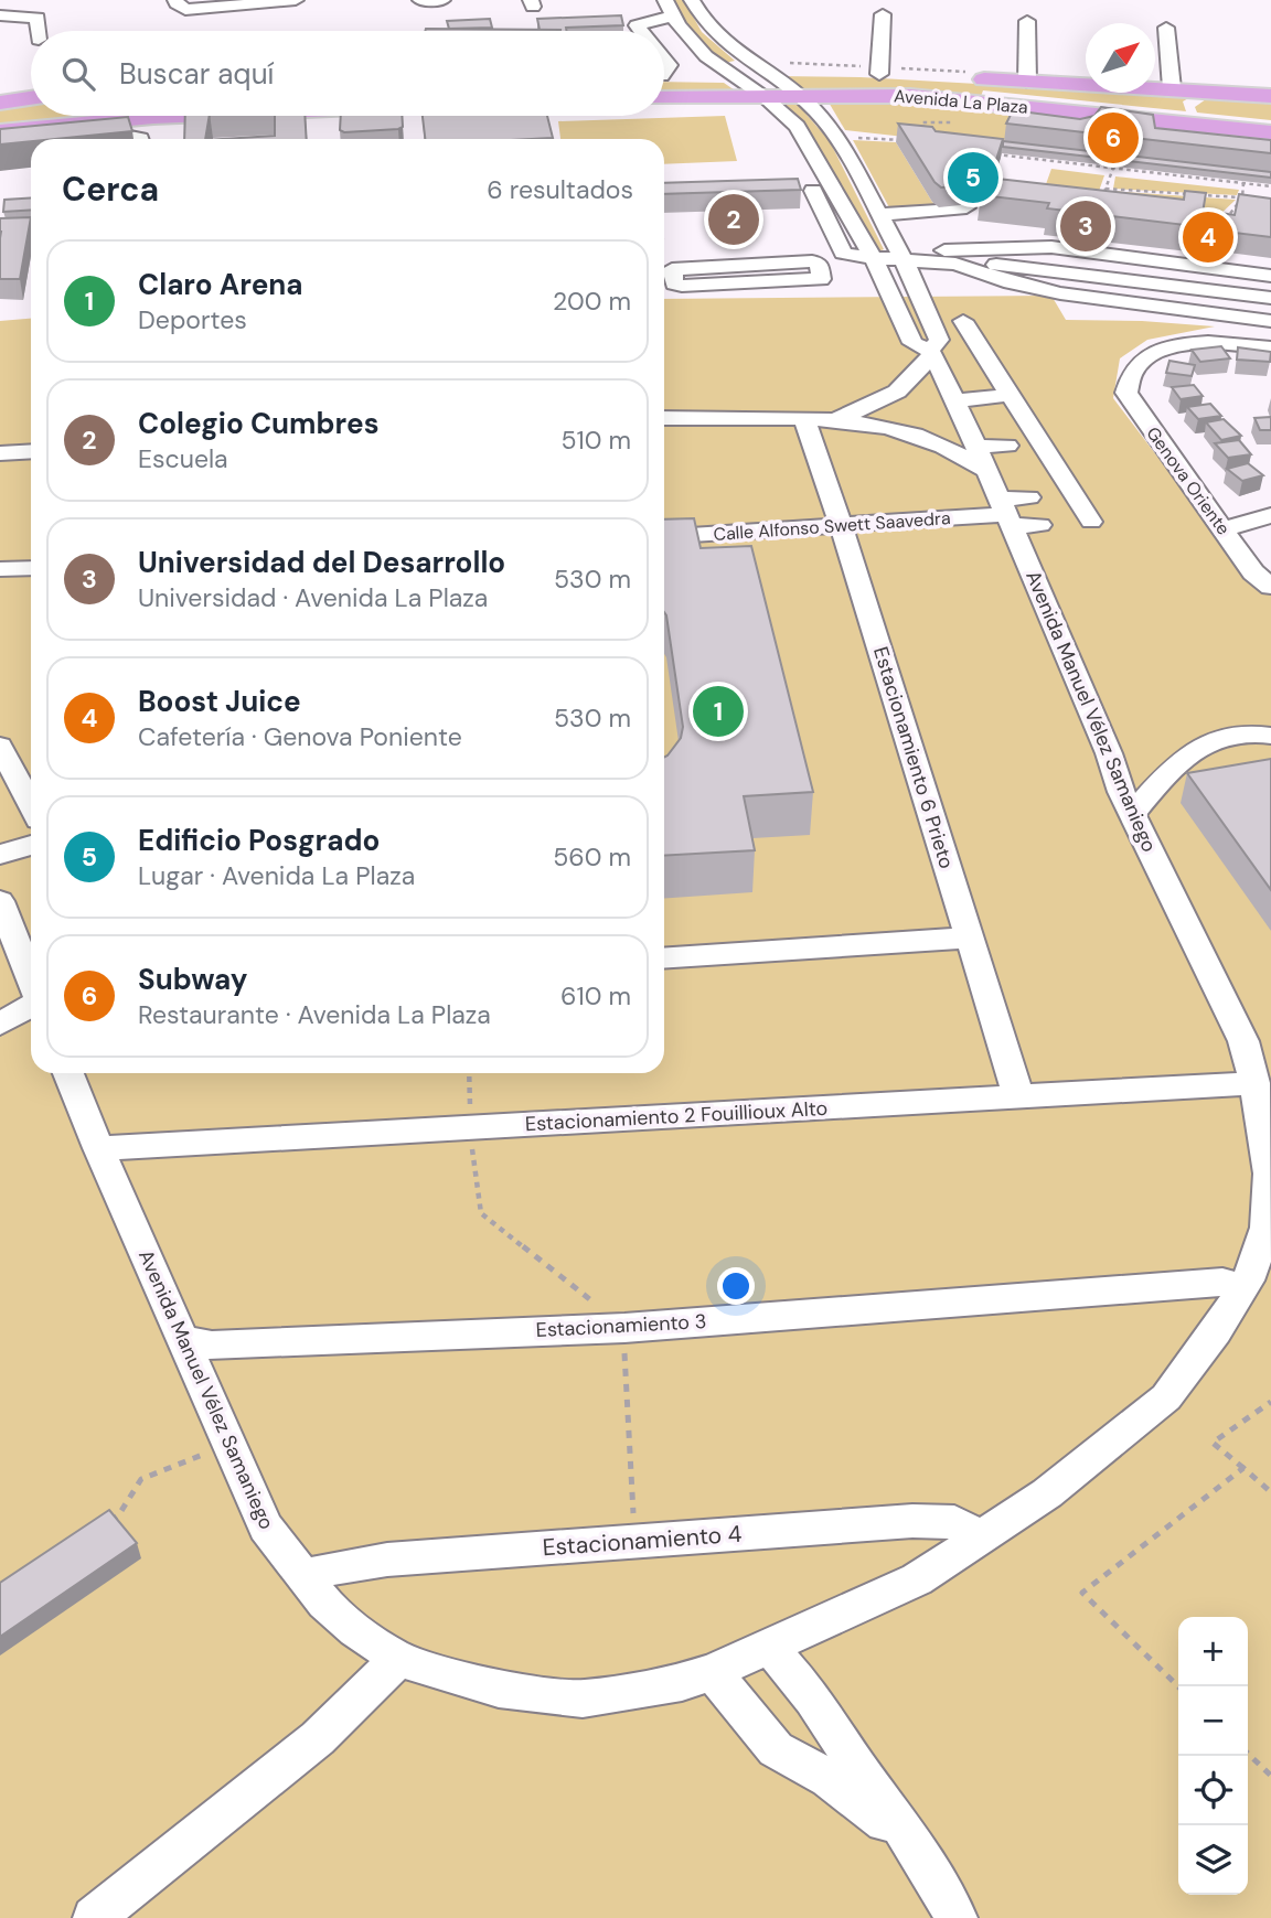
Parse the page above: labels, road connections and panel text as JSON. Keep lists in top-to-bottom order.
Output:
{
  "streets": {
    "main road": ["Avenida La Plaza"],
    "street": [
      "Genova Oriente",
      "Calle Alfonso Swett Saavedra",
      "Avenida Manuel Vélez Samaniego",
      "Estacionamiento 6 Prieto",
      "Estacionamiento 2 Fouillioux Alto",
      "Estacionamiento 3",
      "Estacionamiento 4"
    ]
  },
  "crossings": [
    ["Avenida La Plaza", "Avenida Manuel Vélez Samaniego"],
    ["Calle Alfonso Swett Saavedra", "Avenida Manuel Vélez Samaniego"],
    ["Calle Alfonso Swett Saavedra", "Estacionamiento 6 Prieto"],
    ["Avenida Manuel Vélez Samaniego", "Estacionamiento 2 Fouillioux Alto"],
    ["Avenida Manuel Vélez Samaniego", "Estacionamiento 3"],
    ["Avenida Manuel Vélez Samaniego", "Estacionamiento 4"],
    ["Estacionamiento 6 Prieto", "Estacionamiento 2 Fouillioux Alto"]
  ],
  "north": "top right",
  "page": {
    "search": "Buscar aquí",
    "pins": [
      "6",
      "5",
      "2",
      "3",
      "4",
      "1"
    ],
    "heading": ["Cerca", "6 resultados"],
    "list": [
      {
        "mark": "1",
        "name": "Claro Arena",
        "note": "Deportes",
        "value": "200 m"
      },
      {
        "mark": "2",
        "name": "Colegio Cumbres",
        "note": "Escuela",
        "value": "510 m"
      },
      {
        "mark": "3",
        "name": "Universidad del Desarrollo",
        "note": "Universidad · Avenida La Plaza",
        "value": "530 m"
      },
      {
        "mark": "4",
        "name": "Boost Juice",
        "note": "Cafetería · Genova Poniente",
        "value": "530 m"
      },
      {
        "mark": "5",
        "name": "Edificio Posgrado",
        "note": "Lugar · Avenida La Plaza",
        "value": "560 m"
      },
      {
        "mark": "6",
        "name": "Subway",
        "note": "Restaurante · Avenida La Plaza",
        "value": "610 m"
      }
    ],
    "map_buttons": ["+", "−"]
  }
}
